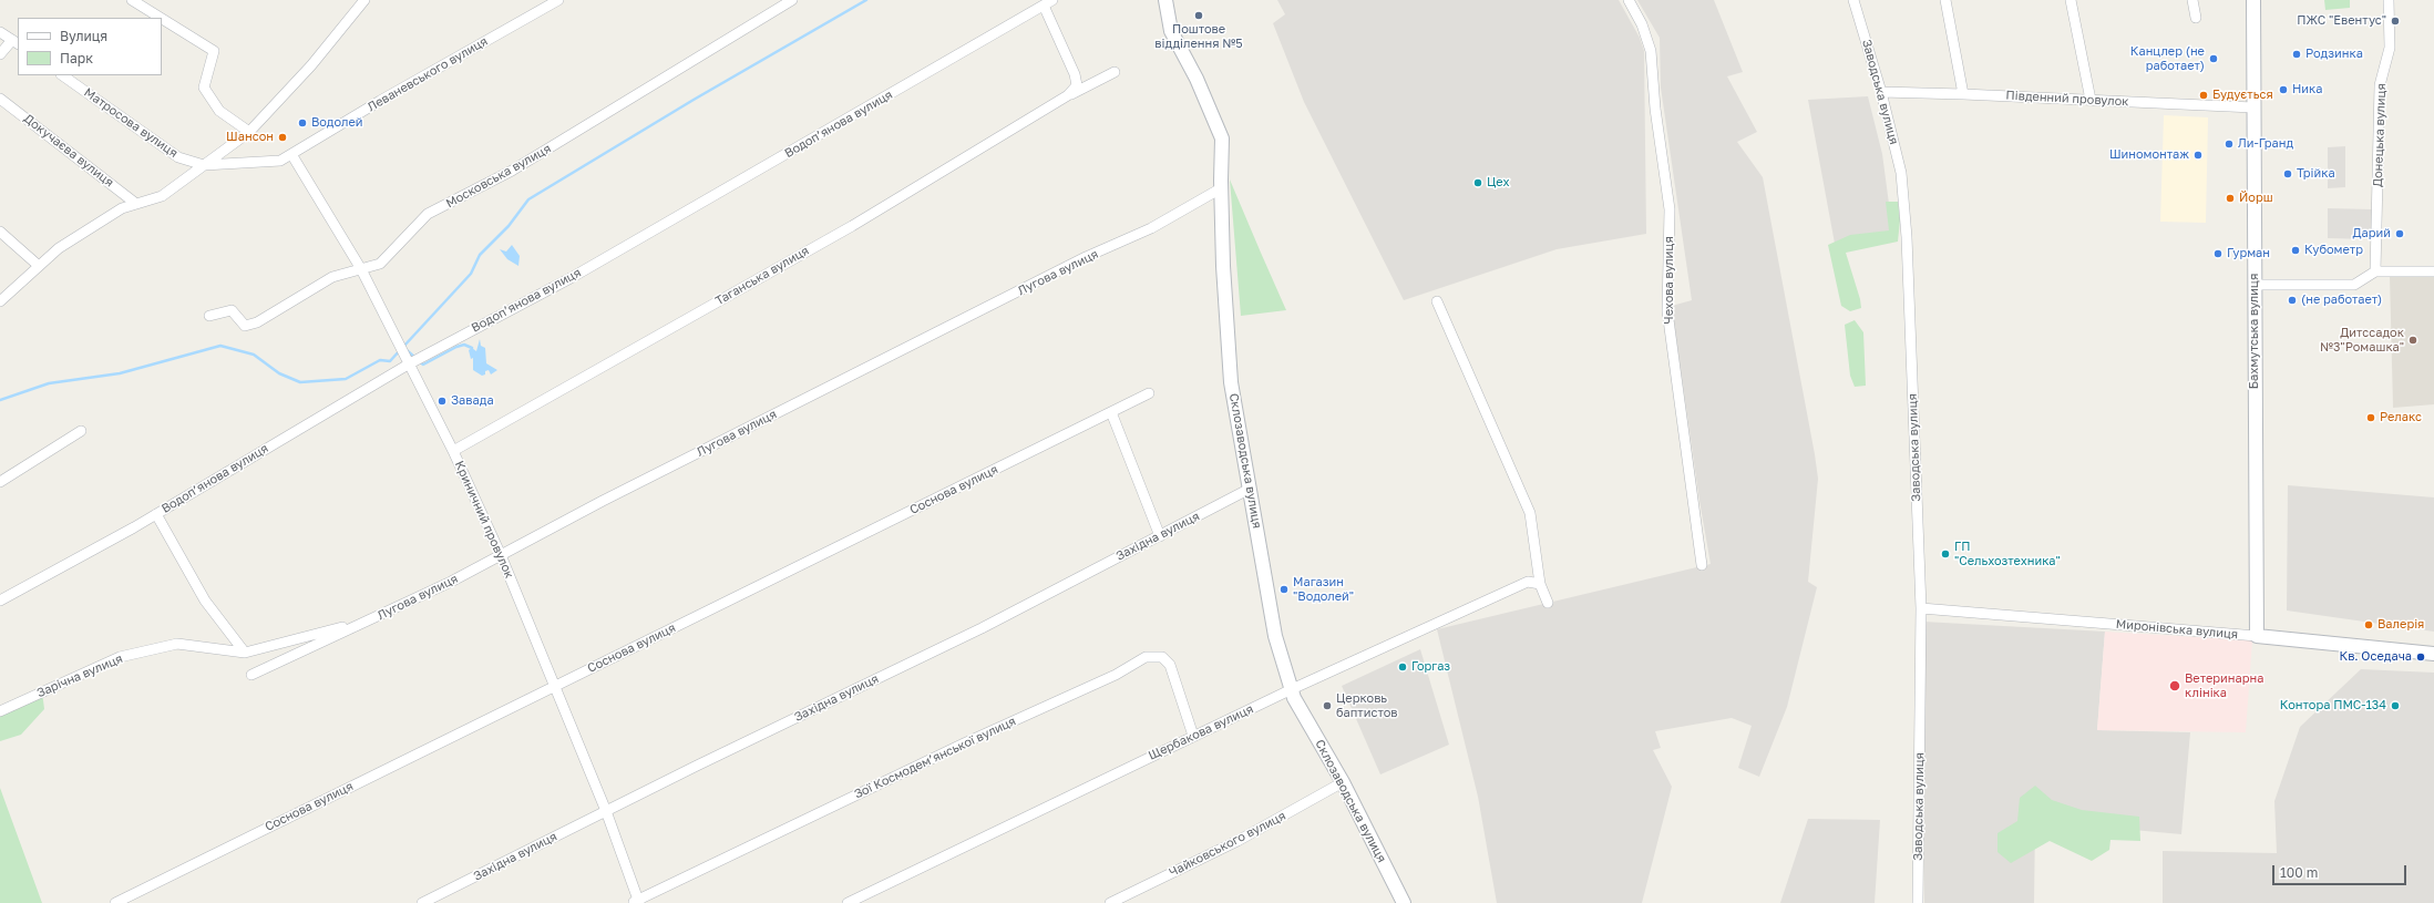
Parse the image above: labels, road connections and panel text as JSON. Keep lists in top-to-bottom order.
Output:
{
  "streets": {
    "street": [
      "Леваневського вулиця",
      "Заводська вулиця",
      "Південний провулок",
      "Матросова вулиця",
      "Водоп’янова вулиця",
      "Донецька вулиця",
      "Докучаєва вулиця",
      "Московська вулиця",
      "Лугова вулиця",
      "Таганська вулиця",
      "Чехова вулиця",
      "Бахмутська вулиця",
      "Склозаводська вулиця",
      "Соснова вулиця",
      "Криничний провулок",
      "Західна вулиця",
      "Миронівська вулиця",
      "Зарічна вулиця",
      "Щербакова вулиця",
      "Зої Космодем’янської вулиця",
      "Чайковського вулиця"
    ]
  },
  "crossings": [
    ["Леваневського вулиця", "Матросова вулиця"],
    ["Леваневського вулиця", "Криничний провулок"],
    ["Заводська вулиця", "Південний провулок"],
    ["Заводська вулиця", "Миронівська вулиця"],
    ["Південний провулок", "Бахмутська вулиця"],
    ["Водоп’янова вулиця", "Криничний провулок"],
    ["Московська вулиця", "Криничний провулок"],
    ["Лугова вулиця", "Склозаводська вулиця"],
    ["Лугова вулиця", "Криничний провулок"],
    ["Лугова вулиця", "Зарічна вулиця"],
    ["Таганська вулиця", "Криничний провулок"],
    ["Бахмутська вулиця", "Миронівська вулиця"],
    ["Склозаводська вулиця", "Західна вулиця"],
    ["Склозаводська вулиця", "Щербакова вулиця"],
    ["Склозаводська вулиця", "Чайковського вулиця"],
    ["Соснова вулиця", "Криничний провулок"],
    ["Криничний провулок", "Західна вулиця"],
    ["Криничний провулок", "Зої Космодем’янської вулиця"],
    ["Щербакова вулиця", "Зої Космодем’янської вулиця"]
  ],
  "places": [
    "Поштове відділення №5",
    "ПЖС \"Евентус\"",
    "Родзинка",
    "Канцлер (не работает)",
    "Ника",
    "Будується",
    "Водолей",
    "Шансон",
    "Ли-Гранд",
    "Шиномонтаж",
    "Трійка",
    "Цех",
    "Йорш",
    "Дарий",
    "Кубометр",
    "Гурман",
    "(не работает)",
    "Дитссадок №3\"Ромашка\"",
    "Завада",
    "Релакс",
    "ГП \"Сельхозтехника\"",
    "Магазин \"Водолей\"",
    "Валерія",
    "Кв. Оседача",
    "Горгаз",
    "Ветеринарна клініка",
    "Церковь баптистов",
    "Контора ПМС-134"
  ],
  "legend": ["Вулиця", "Парк"],
  "scale_bar": "100 m"
}
